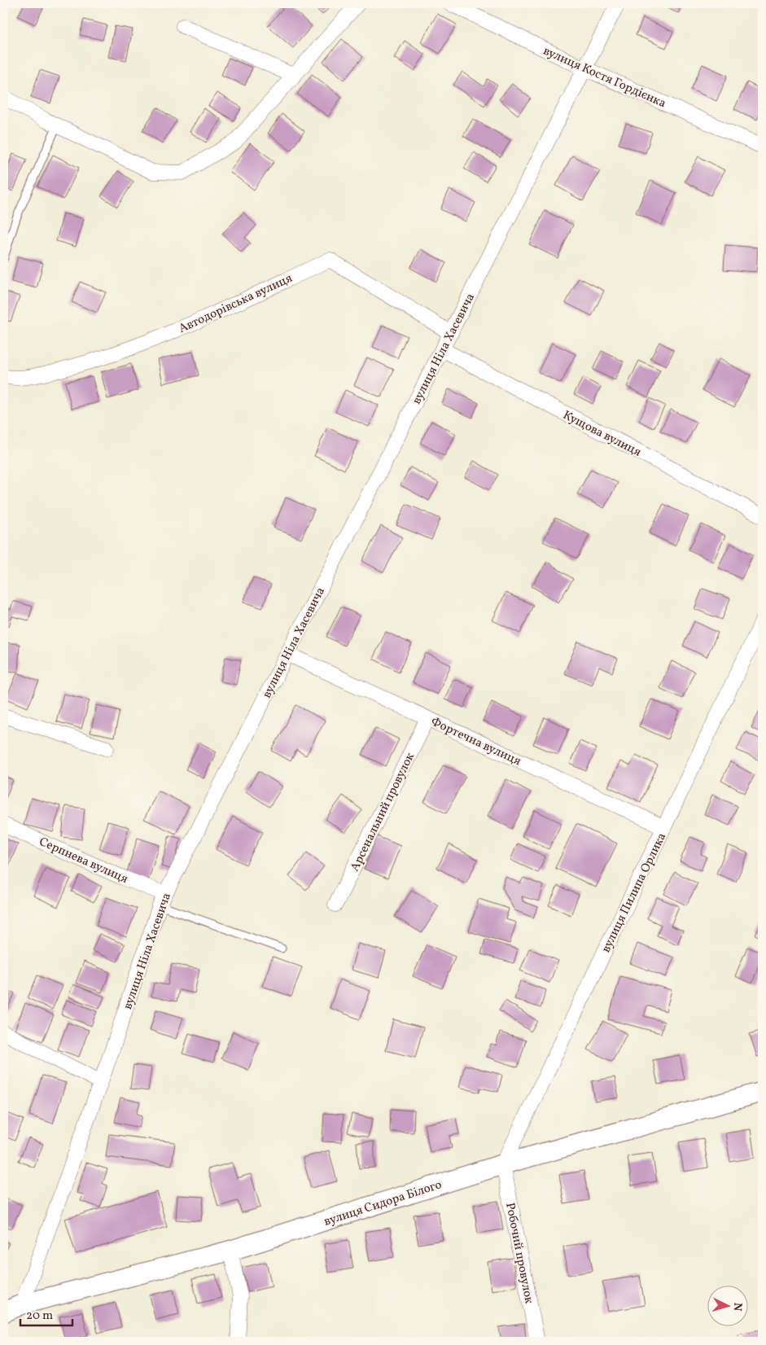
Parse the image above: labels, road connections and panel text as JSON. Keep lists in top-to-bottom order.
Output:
{
  "streets": {
    "street": [
      "вулиця Костя Гордієнка",
      "Автодорівська вулиця",
      "вулиця Ніла Хасевича",
      "Кущова вулиця",
      "Фортечна вулиця",
      "Арсенальний провулок",
      "Серпнева вулиця",
      "вулиця Пилипа Орлика",
      "вулиця Сидора Білого",
      "Робочий провулок"
    ]
  },
  "crossings": [
    ["вулиця Костя Гордієнка", "вулиця Ніла Хасевича"],
    ["Автодорівська вулиця", "вулиця Ніла Хасевича"],
    ["вулиця Ніла Хасевича", "Кущова вулиця"],
    ["вулиця Ніла Хасевича", "Фортечна вулиця"],
    ["вулиця Ніла Хасевича", "Серпнева вулиця"],
    ["вулиця Ніла Хасевича", "вулиця Сидора Білого"],
    ["Фортечна вулиця", "Арсенальний провулок"],
    ["Фортечна вулиця", "вулиця Пилипа Орлика"],
    ["вулиця Пилипа Орлика", "вулиця Сидора Білого"],
    ["вулиця Пилипа Орлика", "Робочий провулок"],
    ["вулиця Сидора Білого", "Робочий провулок"]
  ],
  "scale_bar": "20 m",
  "north": "right"
}
